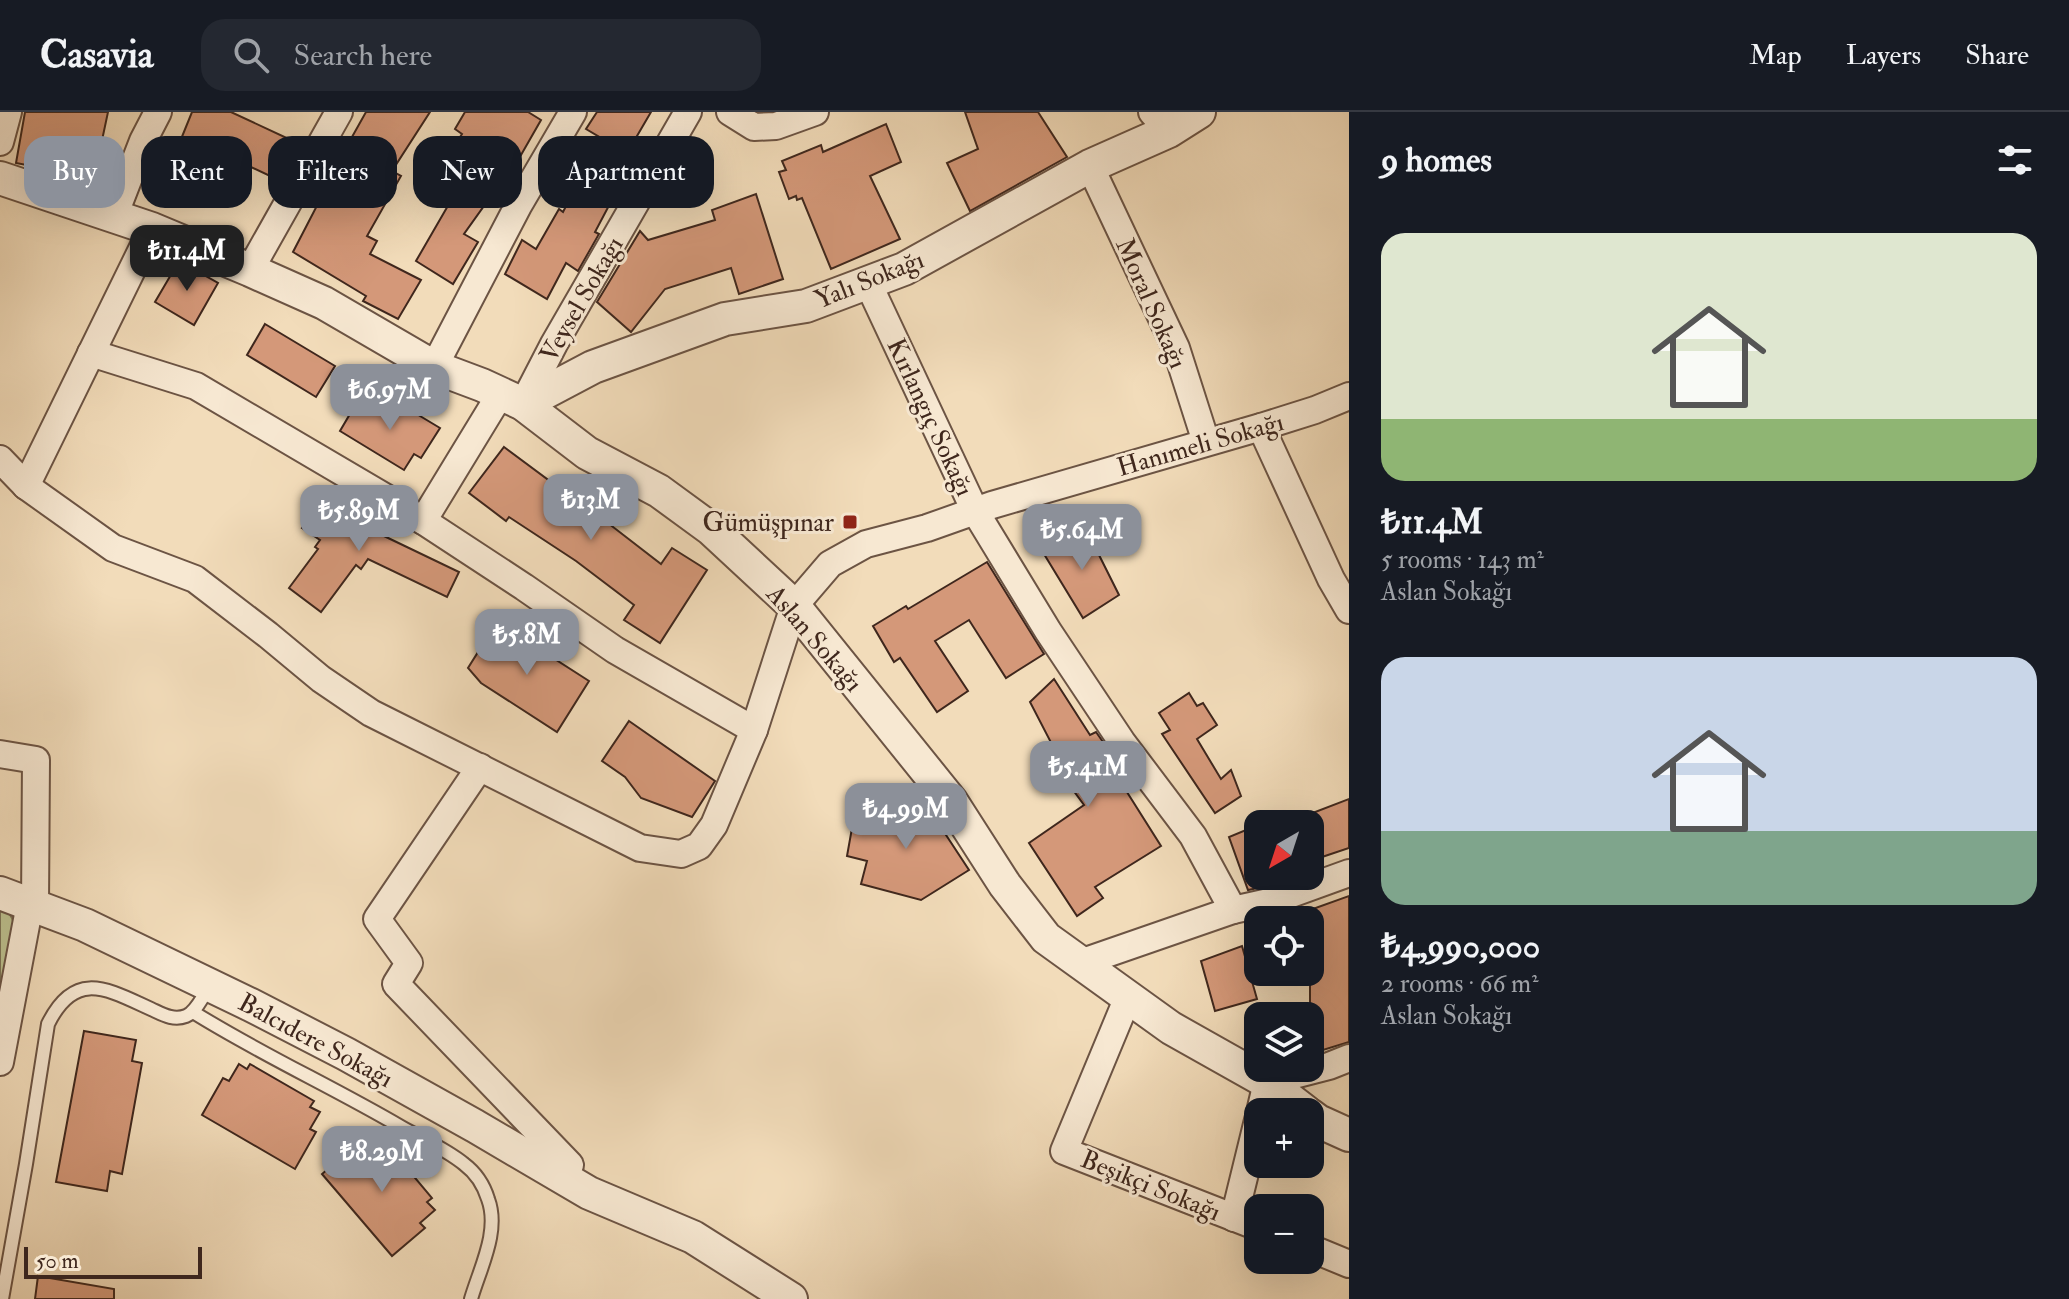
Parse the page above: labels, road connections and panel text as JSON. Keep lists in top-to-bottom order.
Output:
{
  "streets": {
    "street": [
      "Yalı Sokağı",
      "Veysel Sokağı",
      "Moral Sokağı",
      "Kırlangıç Sokağı",
      "Hanımeli Sokağı",
      "Aslan Sokağı",
      "Balcıdere Sokağı",
      "Beşikçi Sokağı"
    ]
  },
  "crossings": [
    ["Yalı Sokağı", "Veysel Sokağı"],
    ["Yalı Sokağı", "Moral Sokağı"],
    ["Yalı Sokağı", "Kırlangıç Sokağı"],
    ["Yalı Sokağı", "Aslan Sokağı"],
    ["Veysel Sokağı", "Aslan Sokağı"],
    ["Moral Sokağı", "Hanımeli Sokağı"],
    ["Kırlangıç Sokağı", "Hanımeli Sokağı"],
    ["Hanımeli Sokağı", "Aslan Sokağı"],
    ["Aslan Sokağı", "Beşikçi Sokağı"]
  ],
  "places": {
    "transit": ["Gümüşpınar"]
  },
  "scale_bar": "50 m",
  "north": "bottom left",
  "page": {
    "header": "Casavia",
    "search": "Search here",
    "nav": ["Map", "Layers", "Share"],
    "heading": "9 homes",
    "chip": [
      "Buy",
      "Rent",
      "Filters",
      "New",
      "Apartment"
    ],
    "list": [
      {
        "name": "₺11.4M",
        "note": "5 rooms · 143 m² · Aslan Sokağı"
      },
      {
        "name": "₺4,990,000",
        "note": "2 rooms · 66 m² · Aslan Sokağı"
      }
    ],
    "price": [
      "₺11.4M",
      "₺6.97M",
      "₺13M",
      "₺5.89M",
      "₺5.64M",
      "₺5.8M",
      "₺5.41M",
      "₺4.99M",
      "₺8.29M"
    ],
    "map_buttons": ["+", "−"],
    "scale": "50 m"
  }
}
